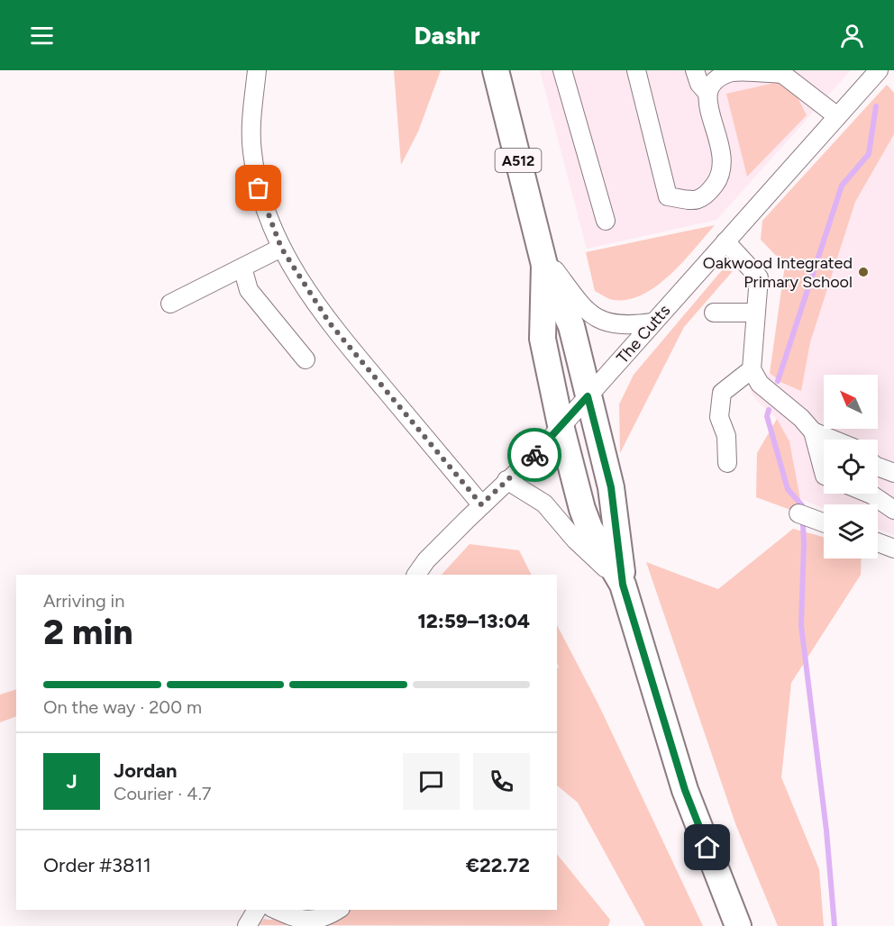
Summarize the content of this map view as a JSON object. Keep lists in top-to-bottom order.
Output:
{
  "streets": {
    "highway": ["A512"],
    "street": ["The Cutts"]
  },
  "crossings": [
    ["A512", "The Cutts"]
  ],
  "places": ["Oakwood Integrated Primary School"],
  "north": "top left",
  "page": {
    "header": "Dashr",
    "heading": ["2 min", "Arriving in", "12:59–13:04"],
    "panel": [
      "Jordan",
      "Courier · 4.7",
      "Order #3811",
      "€22.72"
    ],
    "bar": "On the way · 200 m",
    "round": "J"
  }
}
